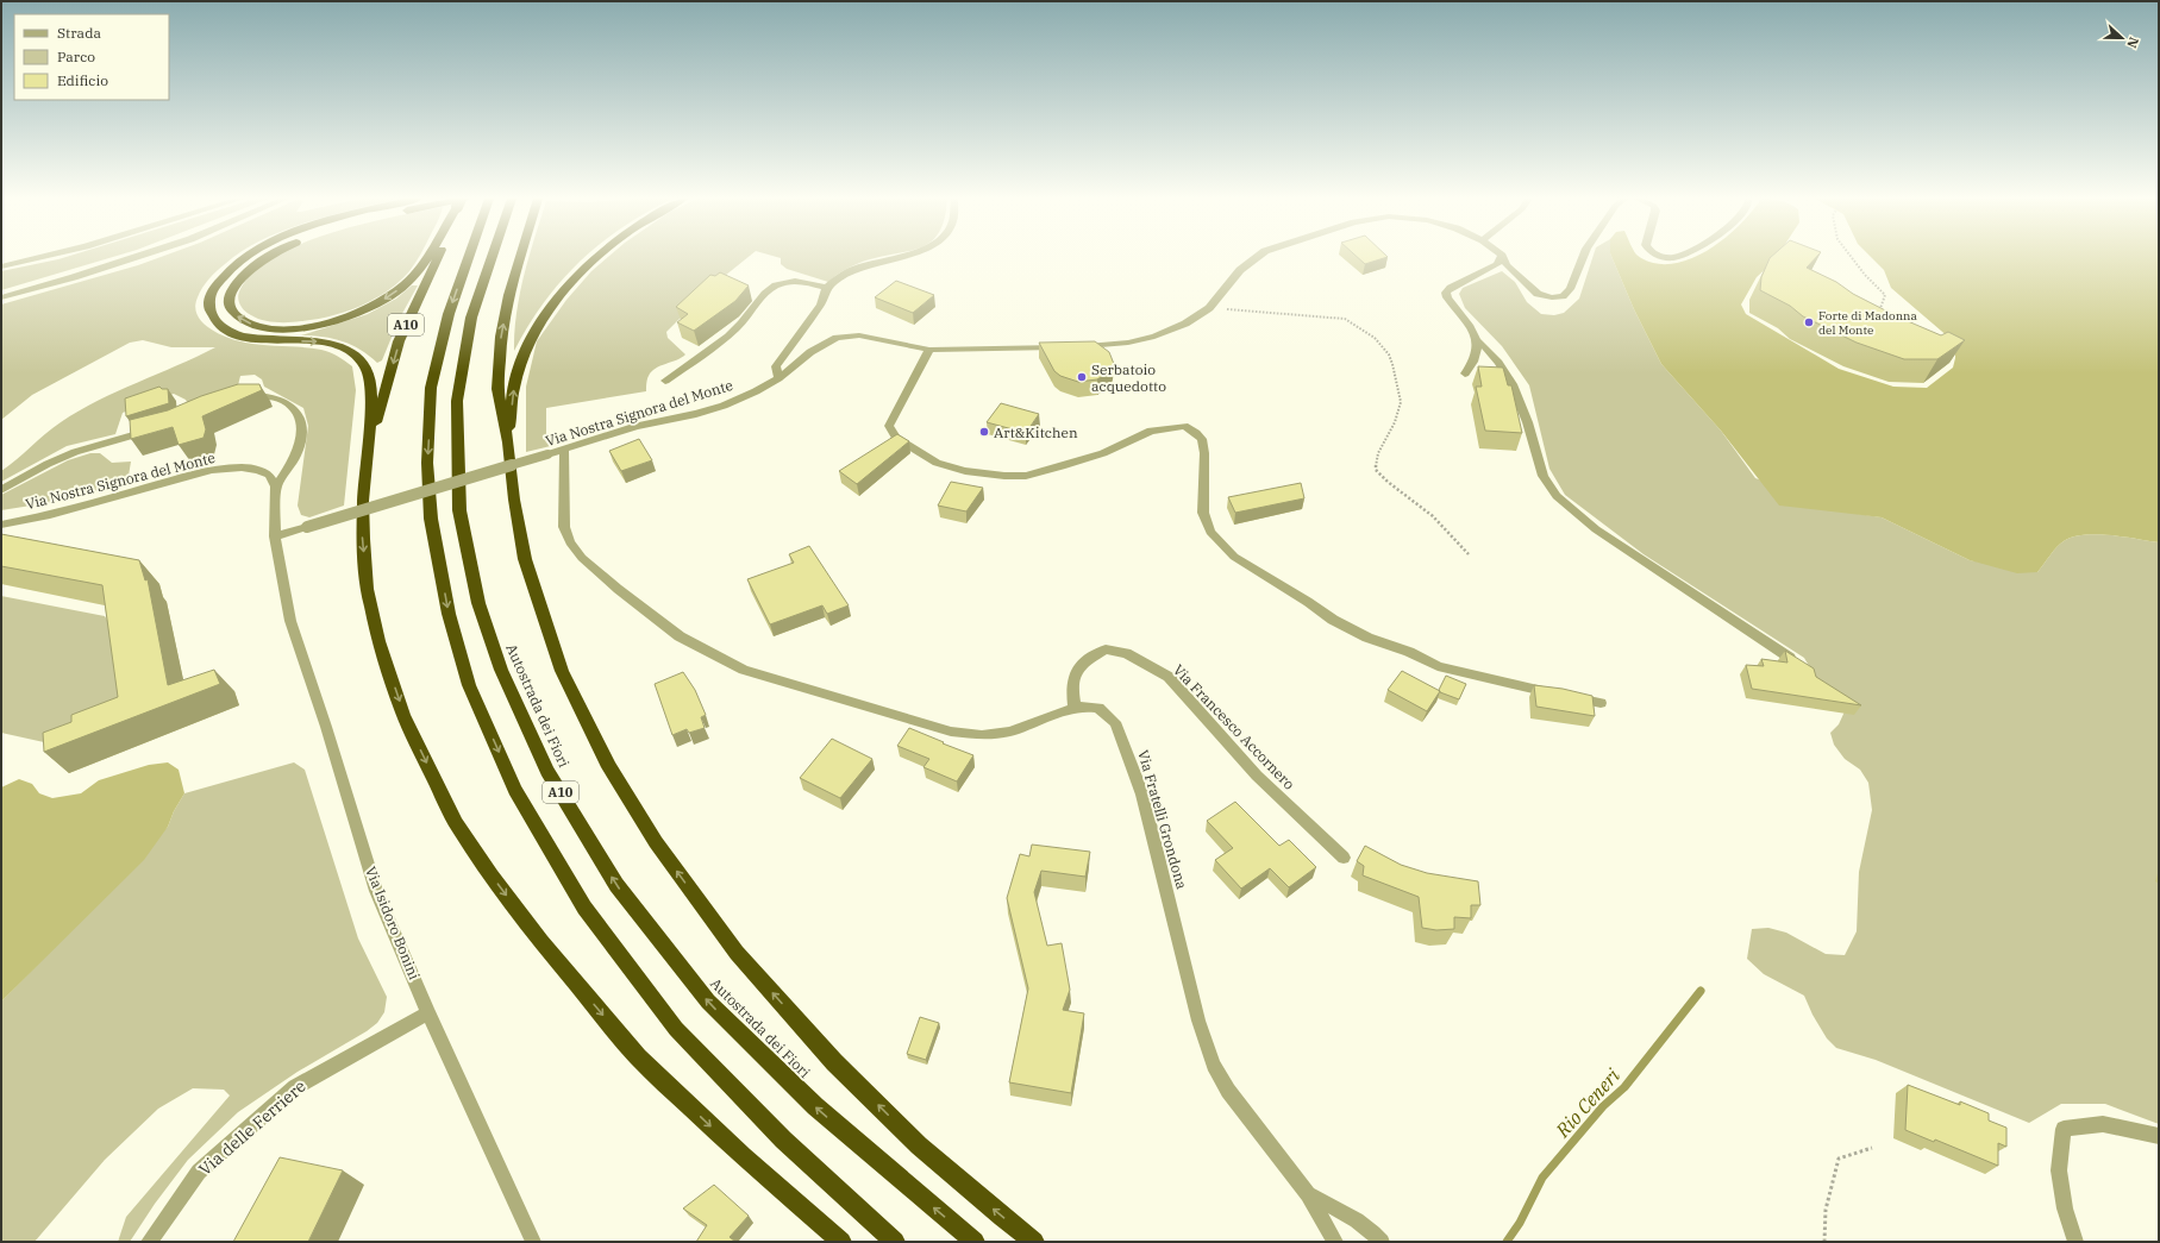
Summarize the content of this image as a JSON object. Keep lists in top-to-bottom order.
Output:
{
  "streets": {
    "highway": ["A10", "Autostrada dei Fiori"],
    "street": [
      "Via Nostra Signora del Monte",
      "Via Francesco Accornero",
      "Via Fratelli Grondona",
      "Via Isidoro Bonini",
      "Via delle Ferriere"
    ]
  },
  "crossings": [
    ["Via Nostra Signora del Monte", "Via Fratelli Grondona"],
    ["Via Nostra Signora del Monte", "Via Isidoro Bonini"],
    ["Via Francesco Accornero", "Via Fratelli Grondona"],
    ["Via Isidoro Bonini", "Via delle Ferriere"]
  ],
  "water": ["Rio Ceneri"],
  "places": ["Forte di Madonna del Monte", "Serbatoio acquedotto", "Art&Kitchen"],
  "legend": ["Strada", "Parco", "Edificio"],
  "north": "right"
}
